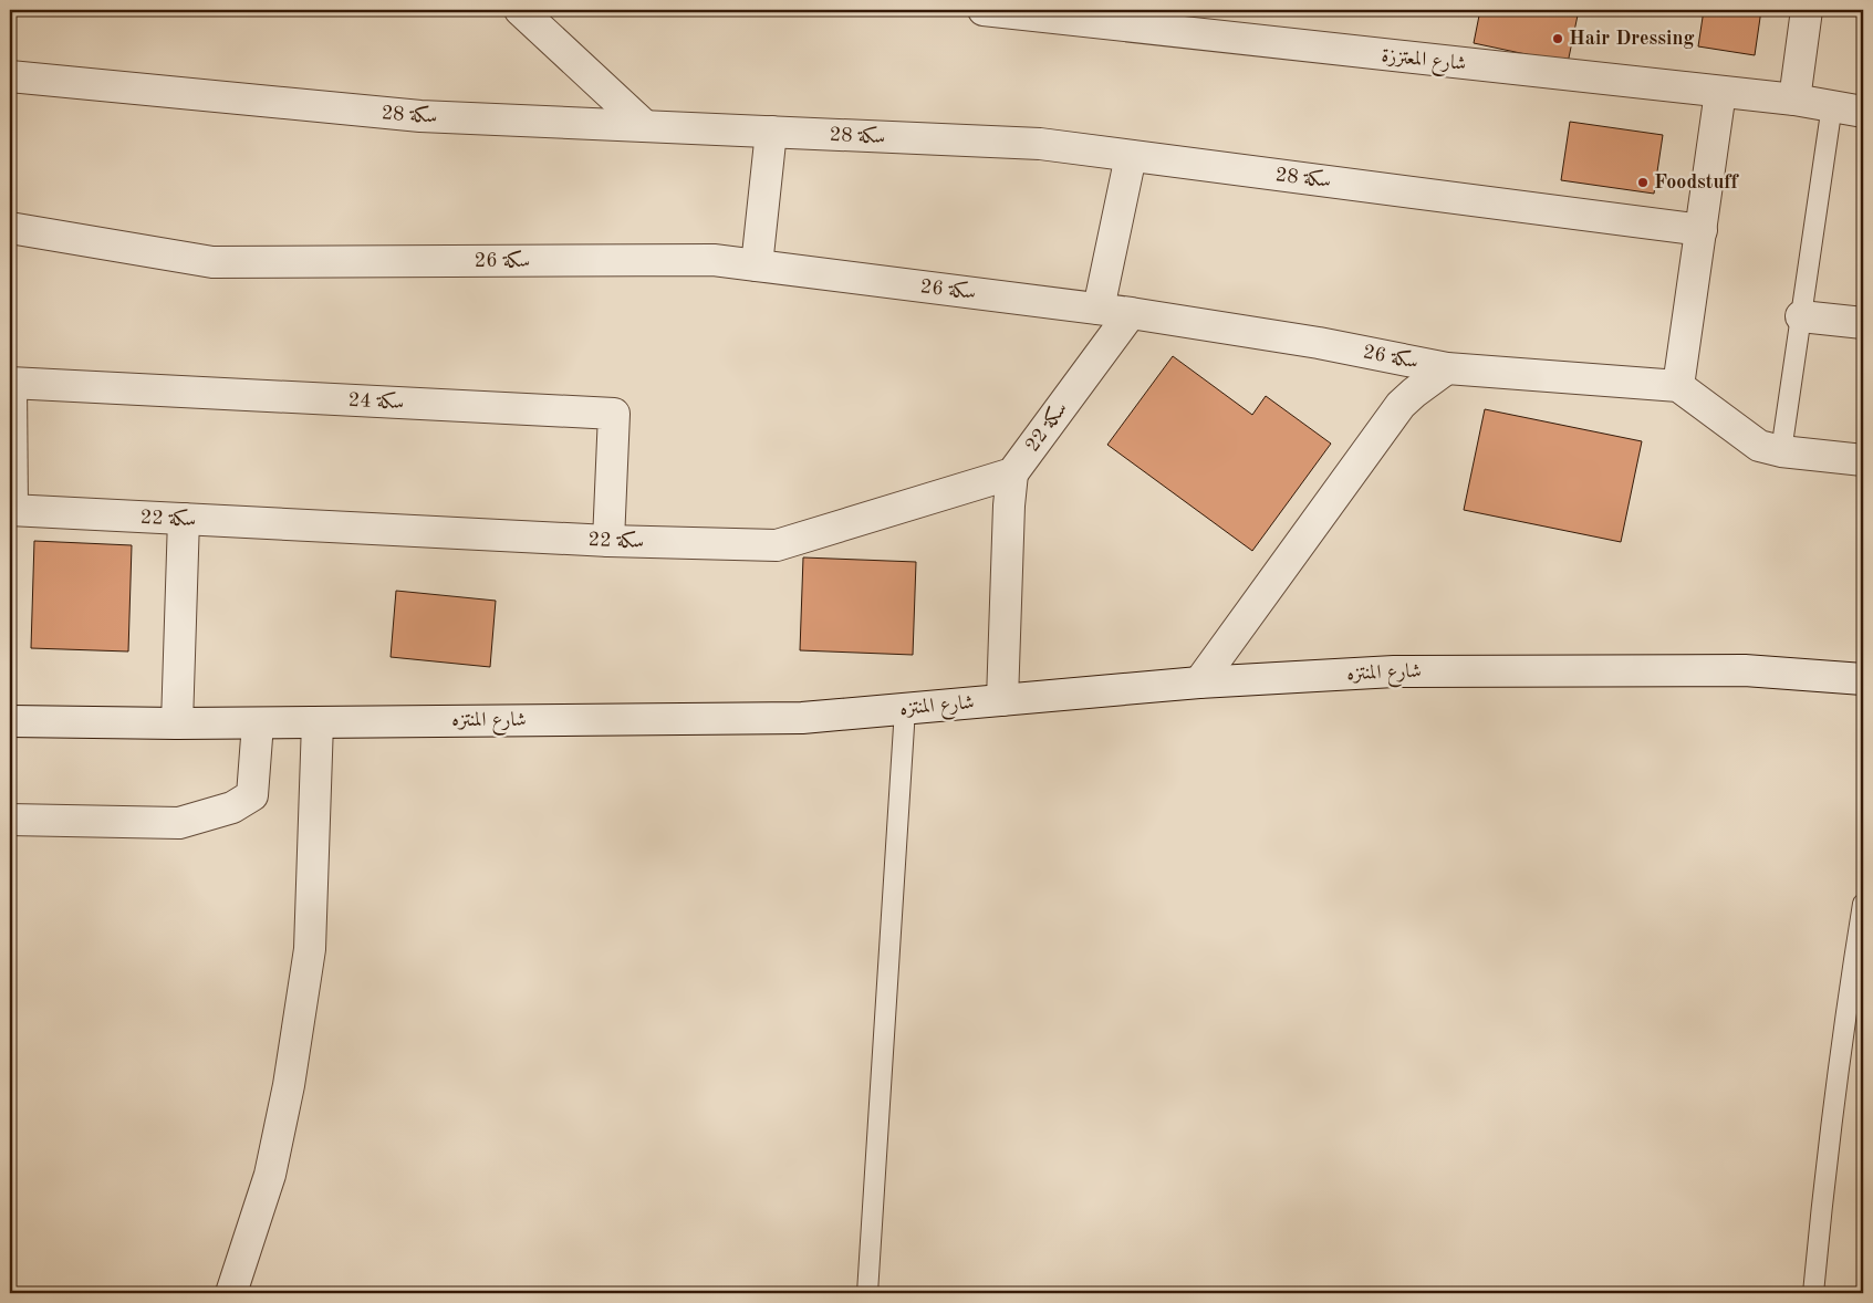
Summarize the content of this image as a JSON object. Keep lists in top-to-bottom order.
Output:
{
  "streets": {
    "street": [
      "شارع المعتززة",
      "سكة 28",
      "سكة 26",
      "سكة 24",
      "سكة 22",
      "شارع المنتزه"
    ]
  },
  "crossings": [
    ["سكة 26", "سكة 22"],
    ["سكة 24", "سكة 22"]
  ],
  "places": ["Hair Dressing", "Foodstuff"]
}
